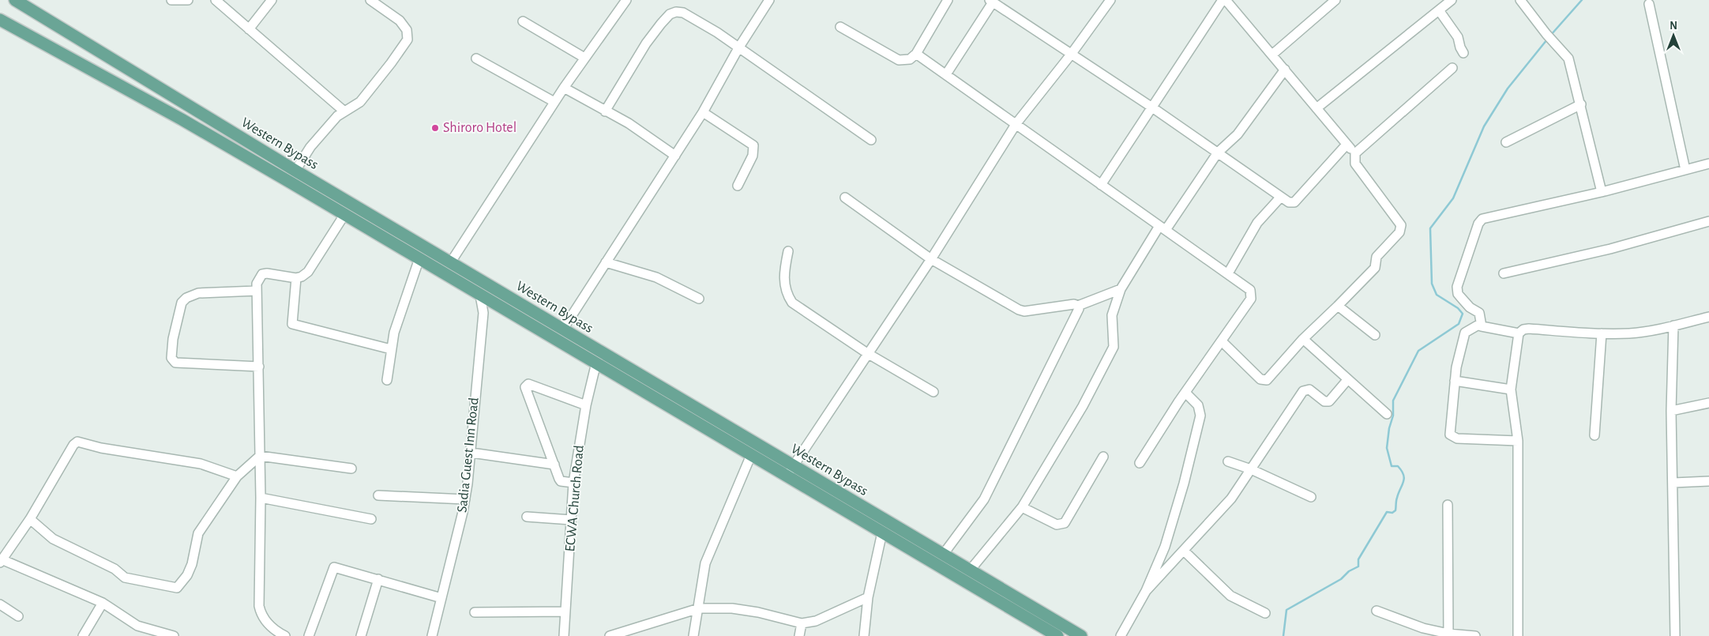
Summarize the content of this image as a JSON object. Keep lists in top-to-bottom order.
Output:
{
  "streets": {
    "main road": ["Western Bypass"],
    "street": ["Sadia Guest Inn Road", "ECWA Church Road"]
  },
  "crossings": [
    ["Western Bypass", "Sadia Guest Inn Road"],
    ["Western Bypass", "ECWA Church Road"]
  ],
  "places": ["Shiroro Hotel"],
  "north": "top"
}
